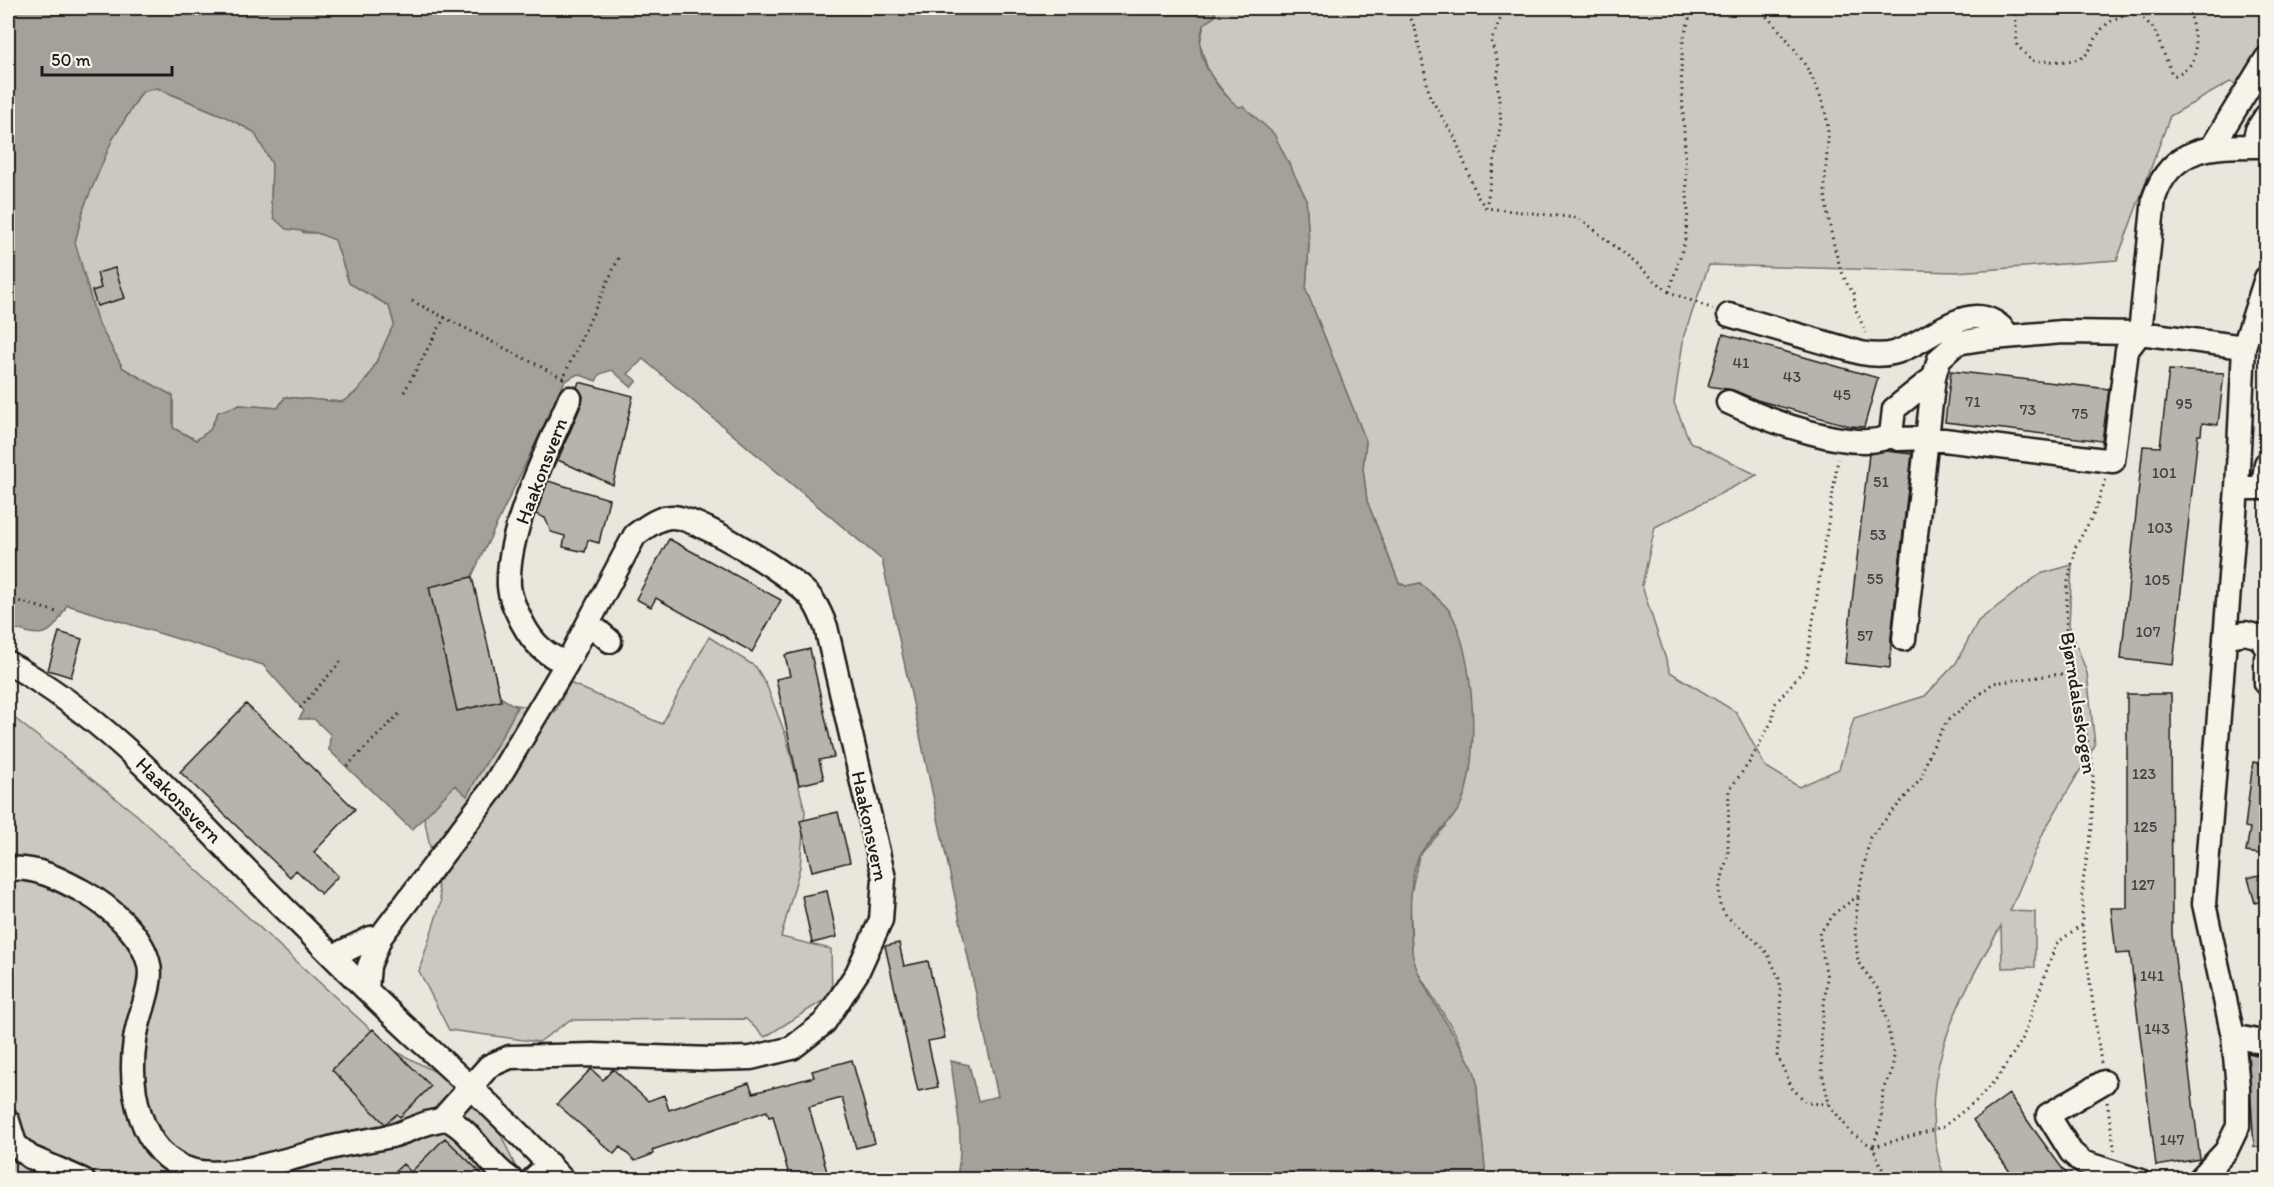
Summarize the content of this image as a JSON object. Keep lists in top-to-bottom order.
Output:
{
  "streets": {
    "street": ["Haakonsvern"],
    "path": ["Bjørndalsskogen"]
  },
  "house_numbers": [
    "41",
    "43",
    "45",
    "71",
    "95",
    "73",
    "75",
    "101",
    "51",
    "103",
    "53",
    "55",
    "105",
    "107",
    "57",
    "123",
    "125",
    "127",
    "141",
    "143",
    "147"
  ],
  "scale_bar": "50 m"
}
